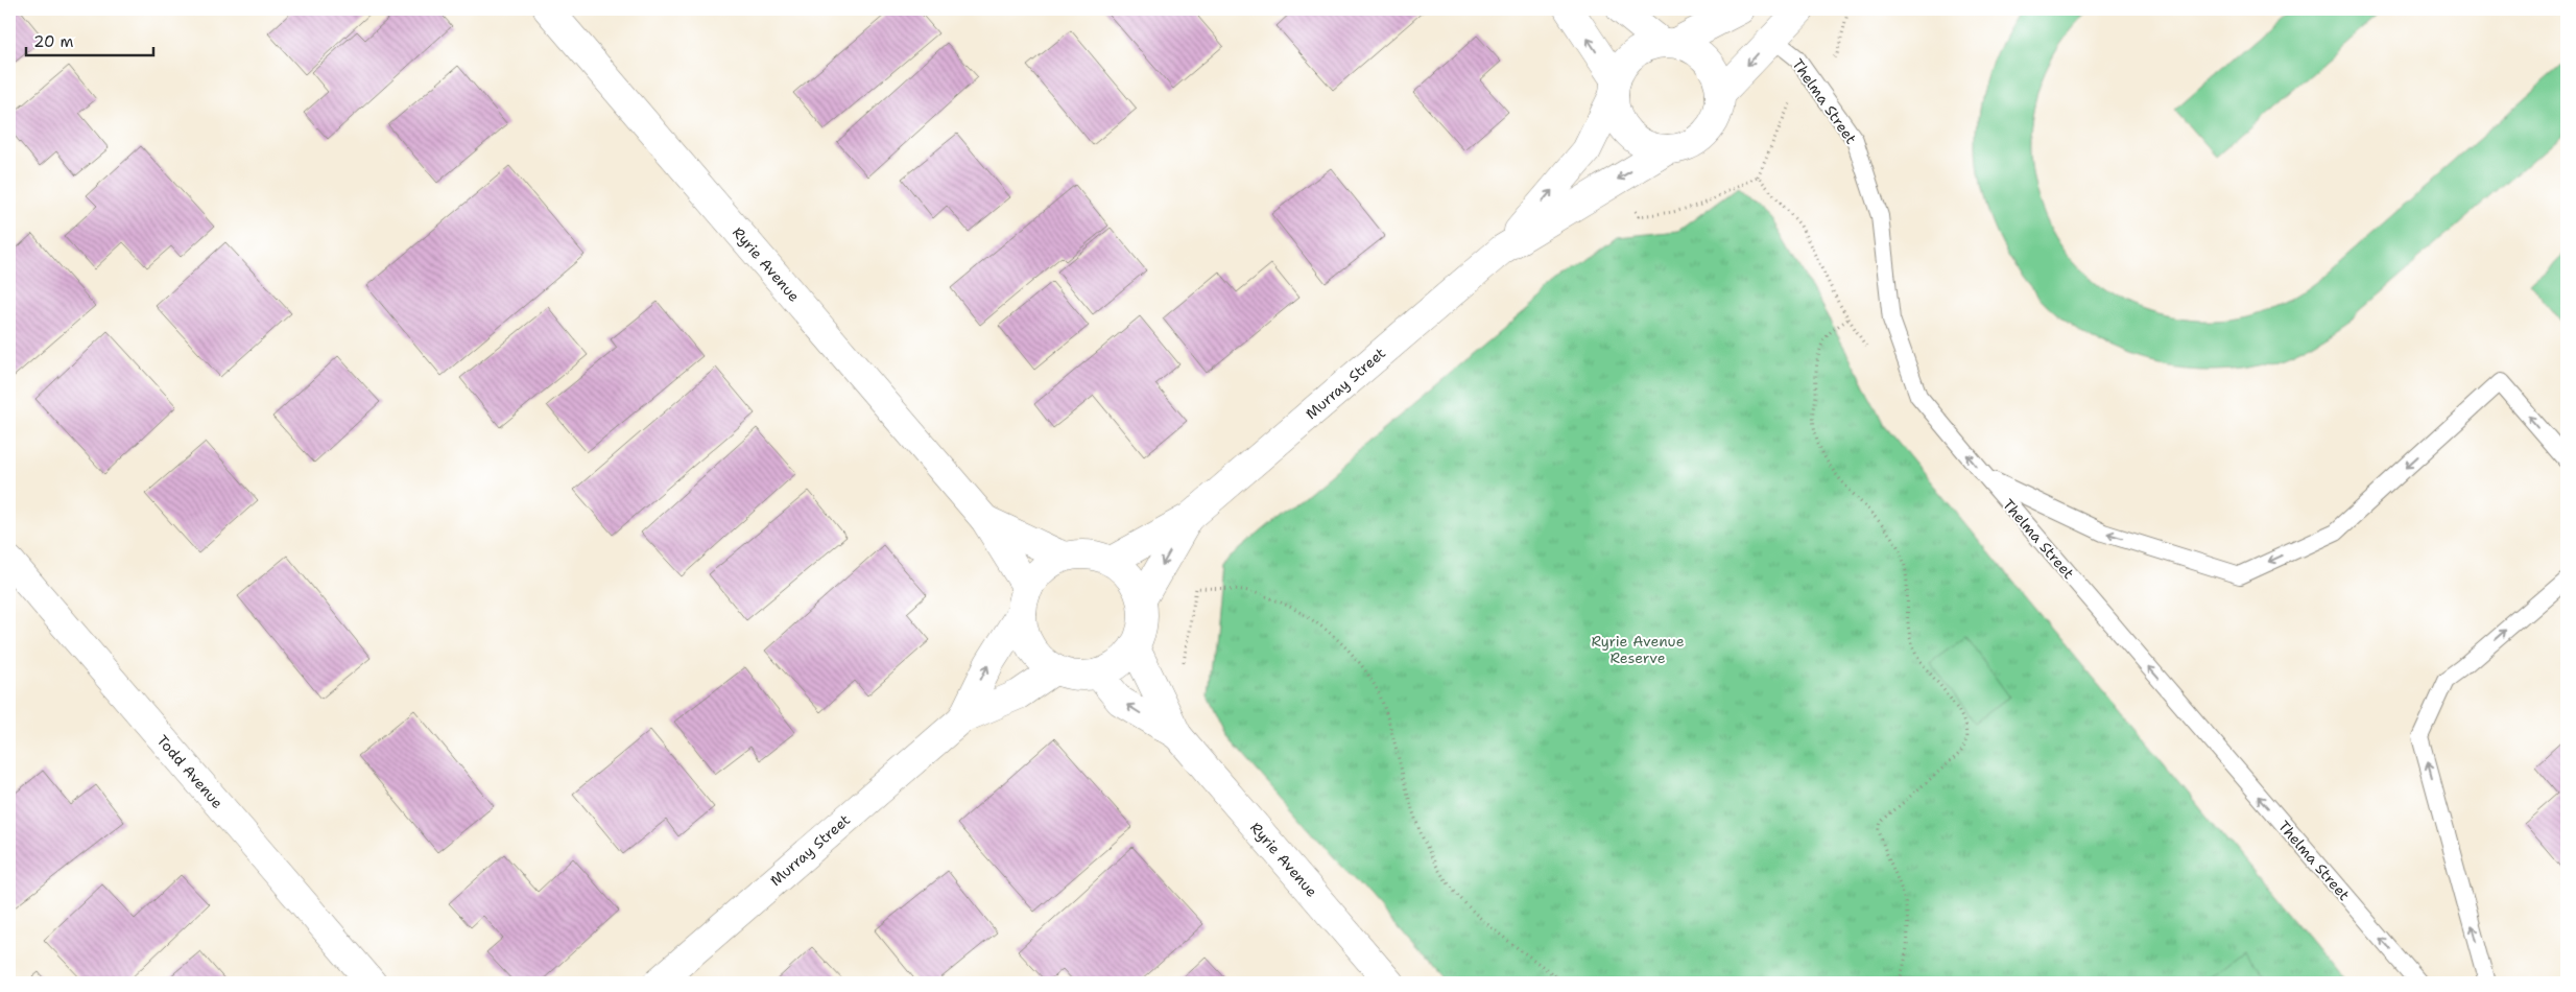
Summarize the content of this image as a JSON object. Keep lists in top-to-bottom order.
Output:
{
  "streets": {
    "main road": ["Ryrie Avenue", "Murray Street", "Todd Avenue"],
    "lane": ["Thelma Street"]
  },
  "crossings": [
    ["Ryrie Avenue", "Murray Street"]
  ],
  "one_way": ["Thelma Street"],
  "parks": ["Ryrie Avenue Reserve"],
  "scale_bar": "20 m"
}
